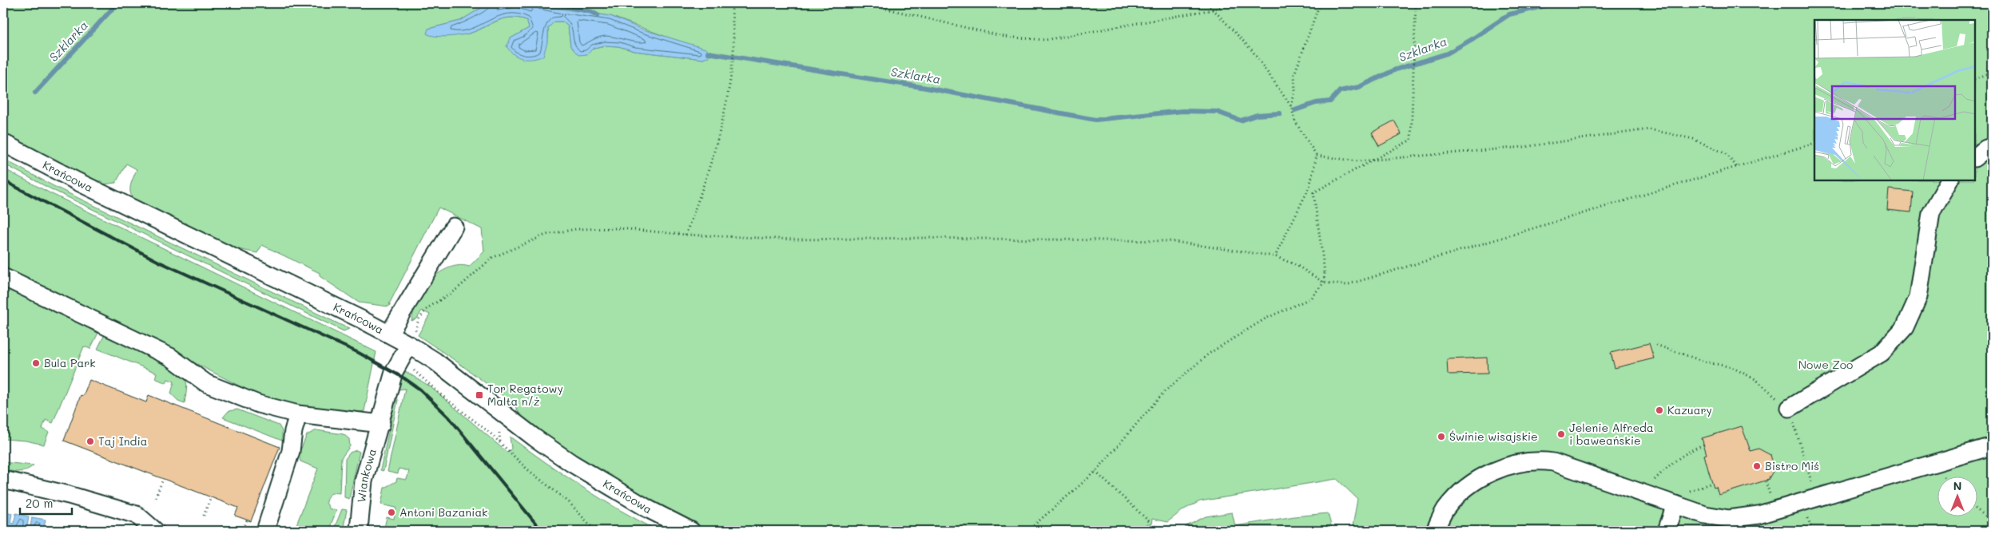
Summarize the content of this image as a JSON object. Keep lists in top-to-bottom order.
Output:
{
  "streets": {
    "street": ["Krańcowa", "Wiankowa"]
  },
  "crossings": [
    ["Krańcowa", "Wiankowa"]
  ],
  "water": ["Szklarka"],
  "parks": ["Nowe Zoo"],
  "places": {
    "other": [
      "Bula Park",
      "Kazuary",
      "Jelenie Alfreda i baweańskie",
      "Świnie wisajskie",
      "Taj India",
      "Bistro Miś",
      "Antoni Bazaniak"
    ],
    "transit": ["Tor Regatowy Malta n/ż"]
  },
  "scale_bar": "20 m",
  "north": "top"
}
